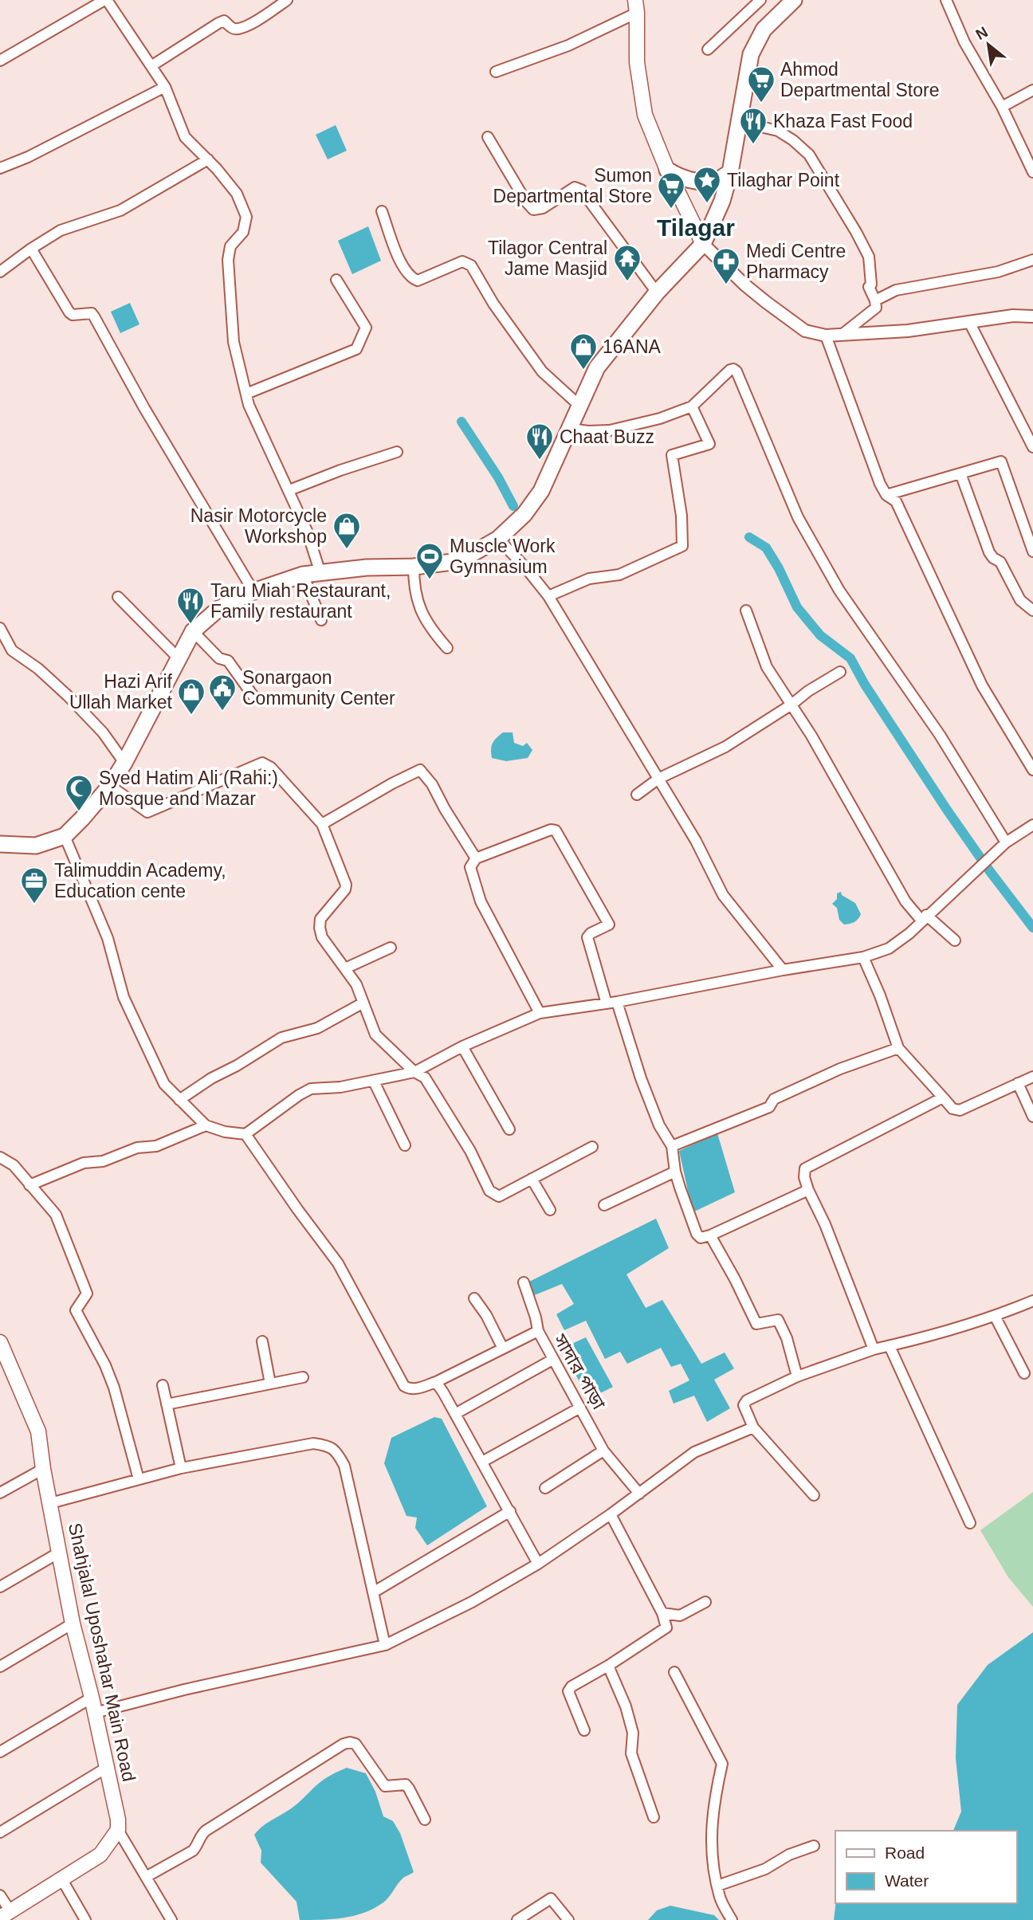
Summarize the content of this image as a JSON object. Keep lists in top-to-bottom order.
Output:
{
  "streets": {
    "main road": ["Shahjalal Uposhahar Main Road"],
    "street": ["সাদার পাড়া"]
  },
  "districts": ["Tilagar"],
  "places": {
    "supermarket": ["Ahmod Departmental Store", "Sumon Departmental Store"],
    "restaurant": ["Khaza Fast Food", "Chaat Buzz", "Taru Miah Restaurant, Family restaurant"],
    "place": ["Tilaghar Point"],
    "temple": ["Tilagor Central Jame Masjid"],
    "pharmacy": ["Medi Centre Pharmacy"],
    "shop": ["16ANA", "Nasir Motorcycle Workshop", "Hazi Arif Ullah Market"],
    "sports": ["Muscle Work Gymnasium"],
    "public building": ["Sonargaon Community Center"],
    "mosque": ["Syed Hatim Ali (Rahi:) Mosque and Mazar"],
    "office": ["Talimuddin Academy, Education cente"]
  },
  "legend": ["Road", "Water"],
  "north": "top left"
}
